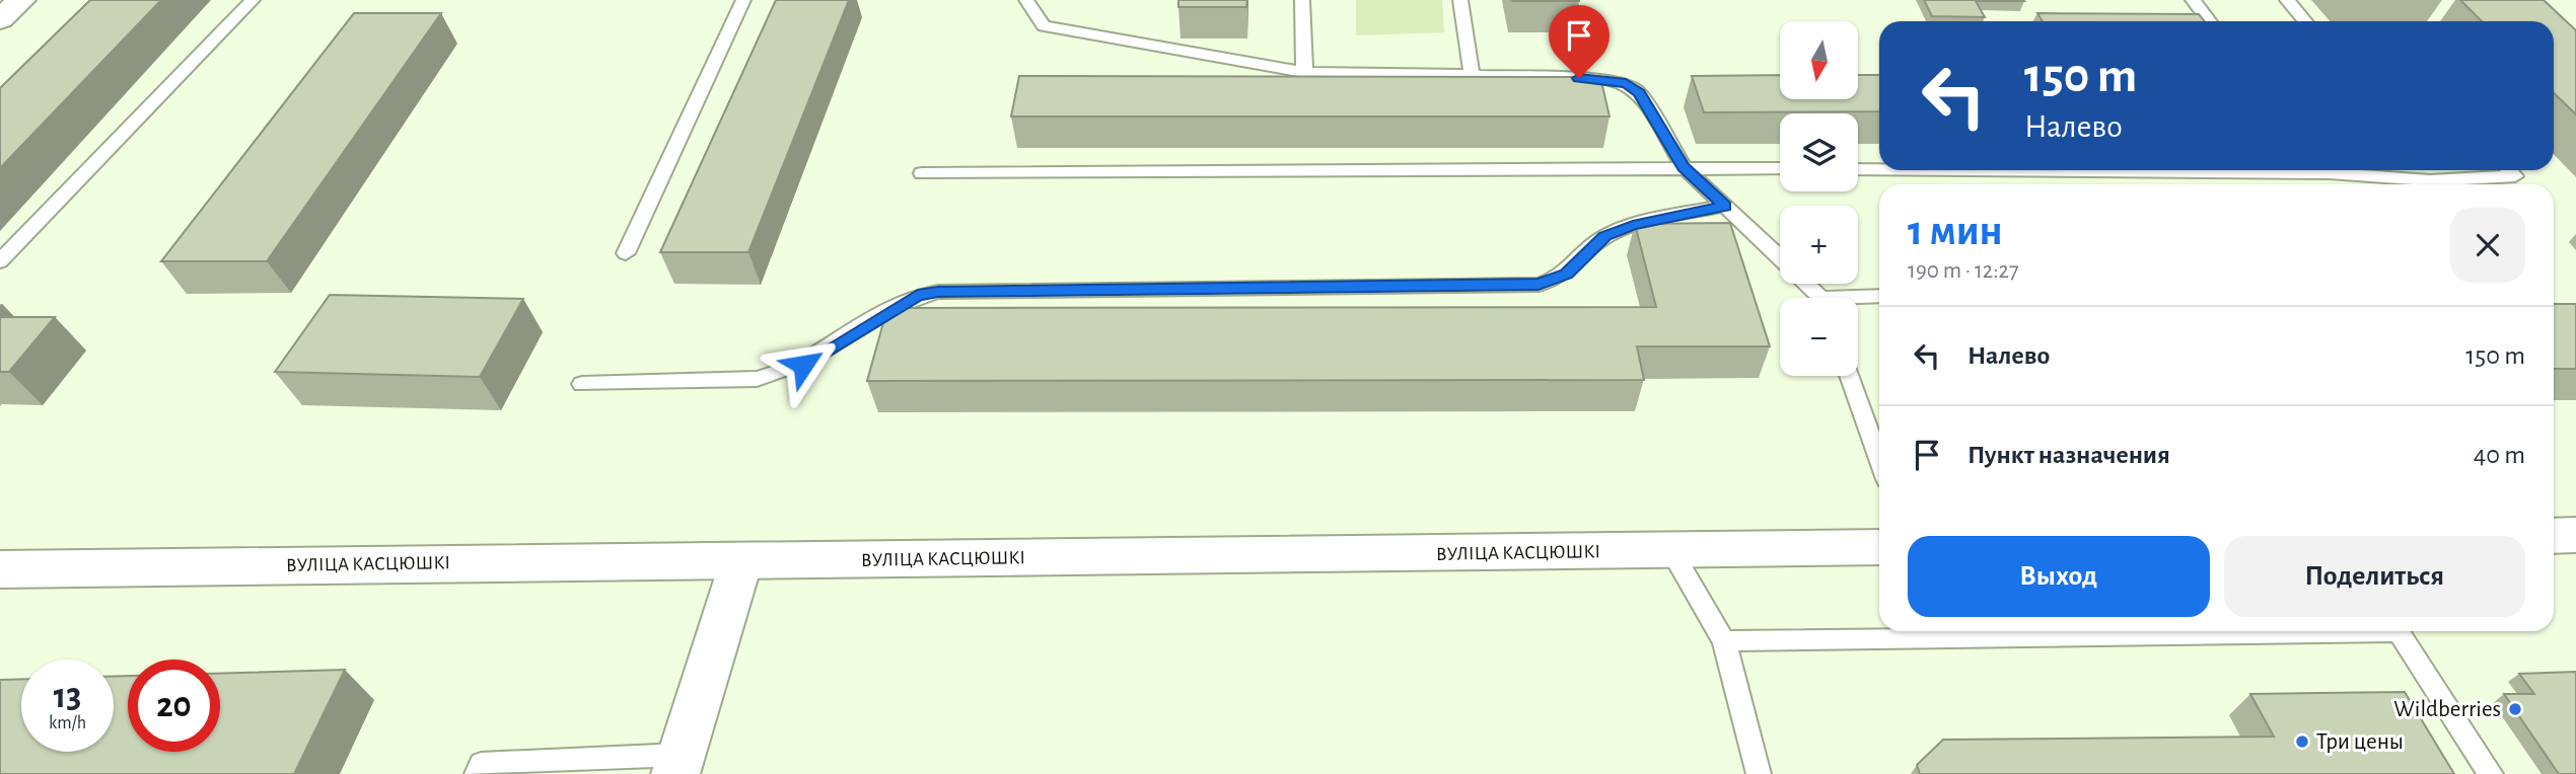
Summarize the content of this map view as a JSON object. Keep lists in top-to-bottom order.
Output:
{
  "streets": {
    "street": ["ВУЛІЦА КАСЦЮШКІ"]
  },
  "places": ["Wildberries", "Три цены"],
  "north": "bottom",
  "page": {
    "map_buttons": ["+", "−"],
    "turn": ["150 m", "Налево"],
    "heading": ["1 мин", "190 m · 12:27"],
    "list": [
      {
        "name": "Налево",
        "value": "150 m"
      },
      {
        "name": "Пункт назначения",
        "value": "40 m"
      }
    ],
    "buttons": ["Выход", "Поделиться"],
    "speed": "13 km/h",
    "limit": "20"
  }
}
